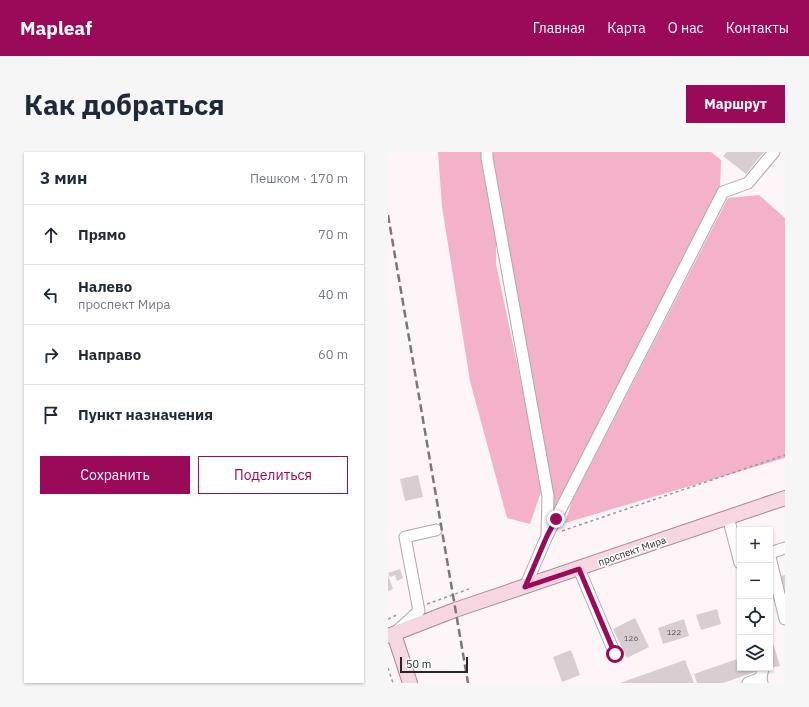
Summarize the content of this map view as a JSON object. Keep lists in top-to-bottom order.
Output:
{
  "streets": {
    "main road": ["проспект Мира"]
  },
  "house_numbers": ["122", "126"],
  "scale_bar": "50 m",
  "page": {
    "header": "Mapleaf",
    "nav": [
      "Главная",
      "Карта",
      "О нас",
      "Контакты"
    ],
    "buttons": [
      "Маршрут",
      ["Сохранить", "Поделиться"]
    ],
    "title": "Как добраться",
    "heading": ["3 мин", "Пешком · 170 m"],
    "list": [
      ["Прямо", "70 m"],
      ["Налево", "проспект Мира", "40 m"],
      ["Направо", "60 m"],
      "Пункт назначения"
    ],
    "map_buttons": ["+", "−"],
    "scale": "50 m"
  }
}
